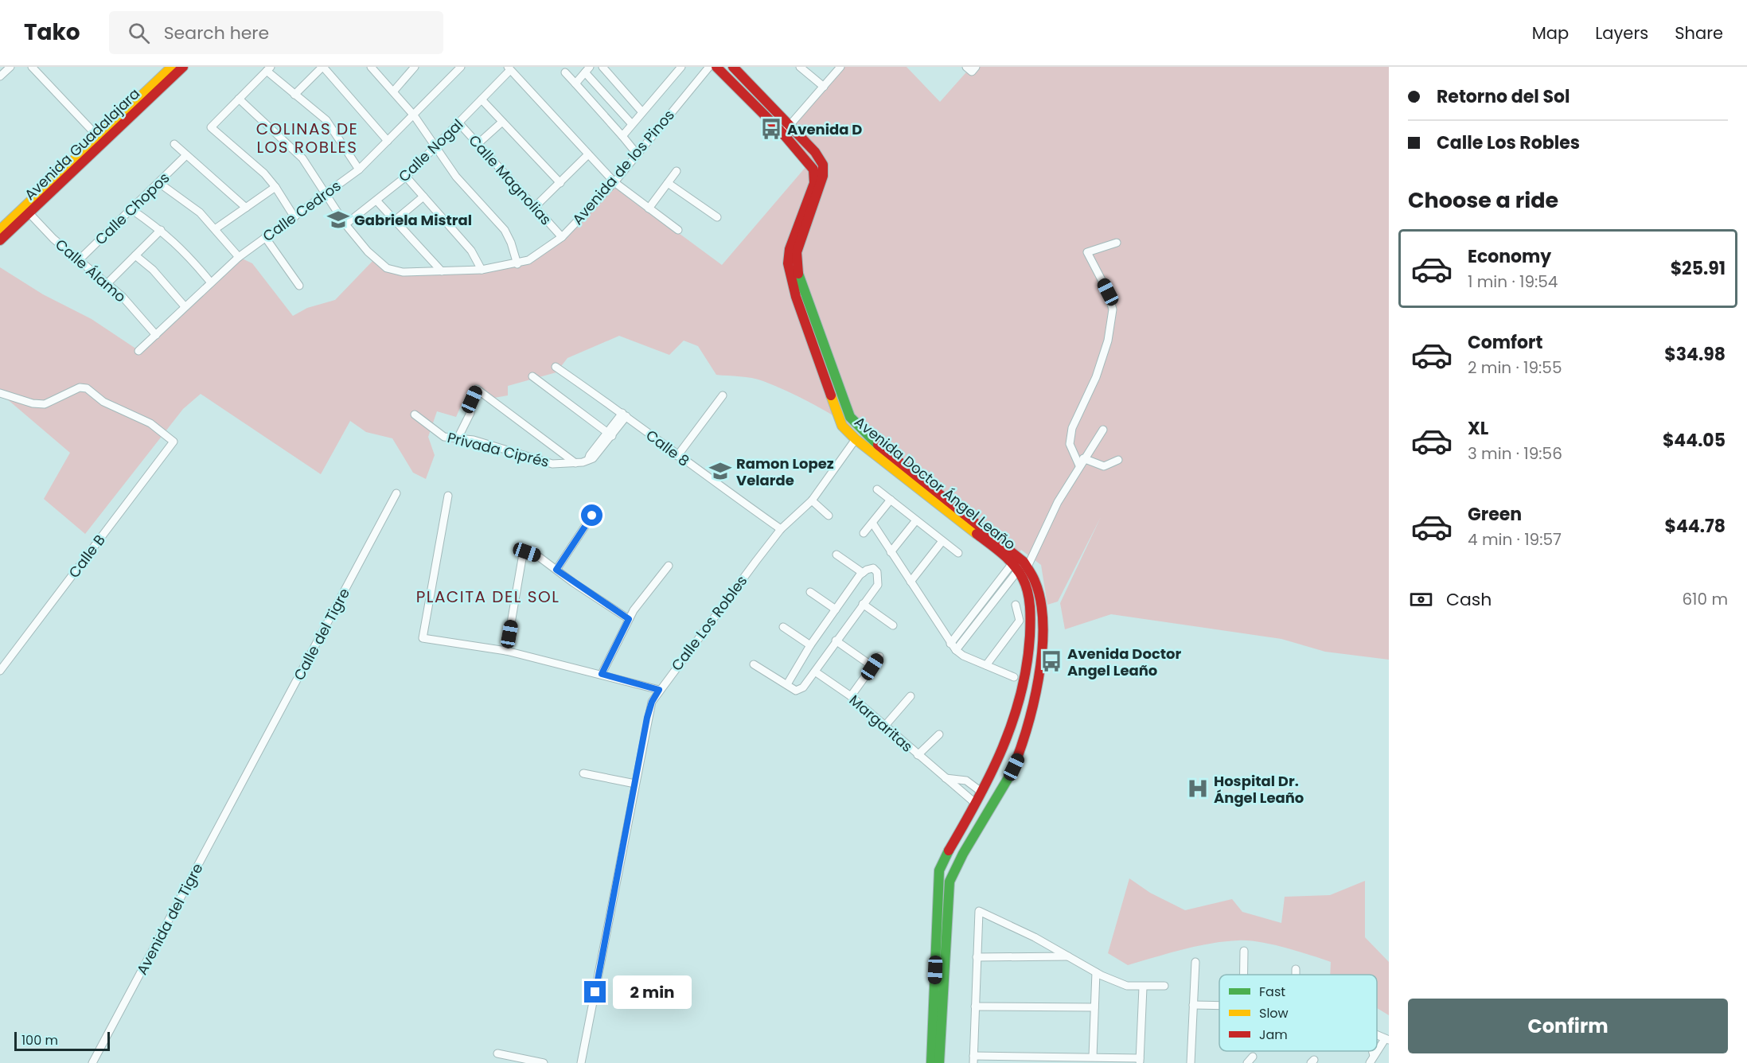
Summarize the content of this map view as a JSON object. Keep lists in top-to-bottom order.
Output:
{
  "streets": {
    "street": [
      "Avenida Guadalajara",
      "Calle Nogal",
      "Avenida de los Pinos",
      "Calle Magnolias",
      "Calle Chopos",
      "Calle Cedros",
      "Calle Álamo",
      "Calle 8",
      "Privada Ciprés",
      "Avenida Doctor Ángel Leaño",
      "Calle B",
      "Calle Los Robles",
      "Calle del Tigre",
      "Margaritas",
      "Avenida del Tigre"
    ]
  },
  "crossings": [
    ["Avenida Guadalajara", "Calle Álamo"],
    ["Calle Nogal", "Avenida de los Pinos"],
    ["Calle Nogal", "Calle Magnolias"],
    ["Avenida de los Pinos", "Calle Magnolias"],
    ["Avenida de los Pinos", "Calle Cedros"],
    ["Calle Chopos", "Calle Álamo"],
    ["Calle Cedros", "Calle Álamo"],
    ["Calle 8", "Privada Ciprés"],
    ["Calle 8", "Calle Los Robles"],
    ["Avenida Doctor Ángel Leaño", "Calle Los Robles"],
    ["Avenida Doctor Ángel Leaño", "Margaritas"],
    ["Calle del Tigre", "Avenida del Tigre"]
  ],
  "districts": ["COLINAS DE LOS ROBLES", "PLACITA DEL SOL"],
  "places": {
    "bus stop": ["Avenida D", "Avenida Doctor Angel Leaño"],
    "school or university": ["Gabriela Mistral", "Ramon Lopez Velarde"],
    "hospital": ["Hospital Dr. Ángel Leaño"]
  },
  "legend": ["Fast", "Slow", "Jam"],
  "scale_bar": "100 m",
  "page": {
    "header": "Tako",
    "search": "Search here",
    "nav": ["Map", "Layers", "Share"],
    "banner": ["Retorno del Sol", "Calle Los Robles"],
    "heading": "Choose a ride",
    "list": [
      {
        "name": "Economy",
        "note": "1 min · 19:54",
        "value": "$25.91"
      },
      {
        "name": "Comfort",
        "note": "2 min · 19:55",
        "value": "$34.98"
      },
      {
        "name": "XL",
        "note": "3 min · 19:56",
        "value": "$44.05"
      },
      {
        "name": "Green",
        "note": "4 min · 19:57",
        "value": "$44.78"
      }
    ],
    "pay": ["Cash", "610 m"],
    "bubble": "2 min",
    "buttons": "Confirm",
    "scale": "100 m"
  }
}
